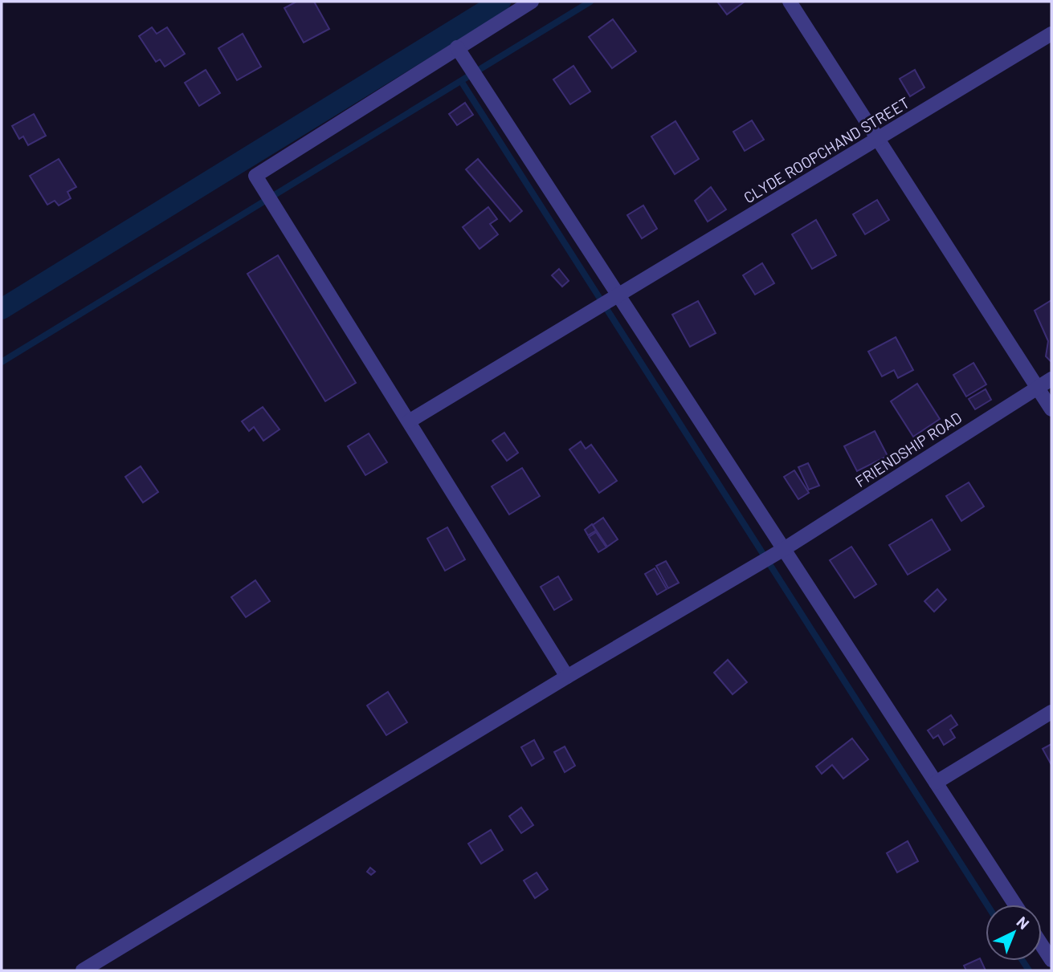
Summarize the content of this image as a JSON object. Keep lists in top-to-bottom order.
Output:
{
  "streets": {
    "street": ["CLYDE ROOPCHAND STREET", "FRIENDSHIP ROAD"]
  },
  "north": "top right"
}
